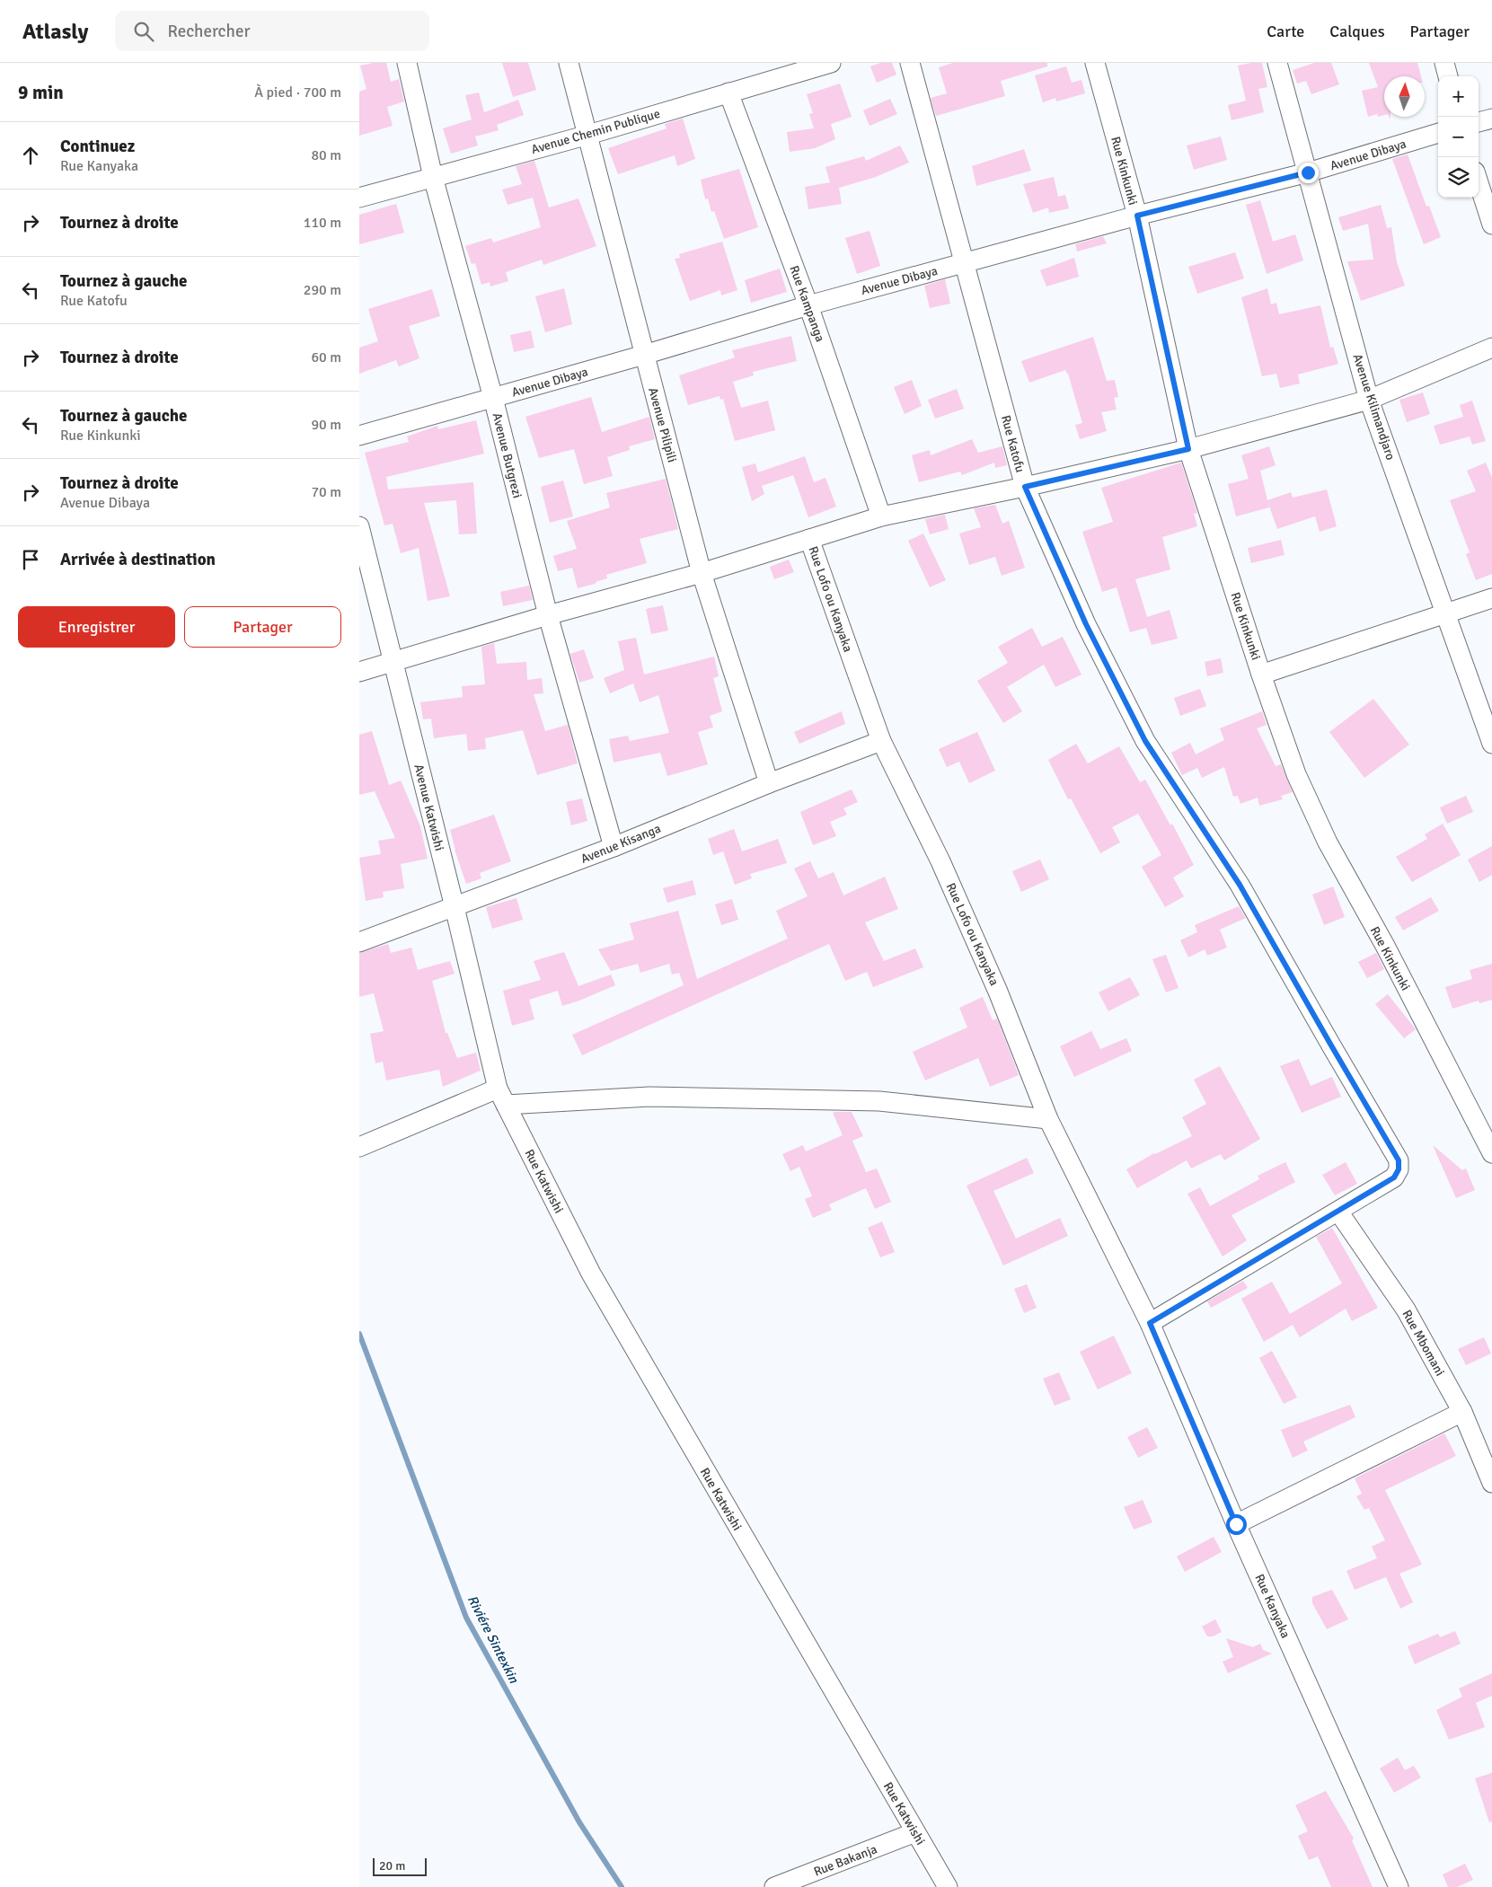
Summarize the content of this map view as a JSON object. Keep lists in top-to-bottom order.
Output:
{
  "streets": {
    "street": [
      "Avenue Chemin Publique",
      "Avenue Dibaya",
      "Rue Kinkunki",
      "Rue Kampanga",
      "Avenue Kilimandjaro",
      "Avenue Pilipili",
      "Rue Katofu",
      "Avenue Butgrezi",
      "Rue Lofo ou Kanyaka",
      "Avenue Katwishi",
      "Avenue Kisanga",
      "Rue Katwishi",
      "Rue Mbomani",
      "Rue Kanyaka",
      "Rue Bakanja"
    ]
  },
  "crossings": [
    ["Avenue Chemin Publique", "Rue Kampanga"],
    ["Avenue Chemin Publique", "Avenue Pilipili"],
    ["Avenue Chemin Publique", "Avenue Butgrezi"],
    ["Avenue Dibaya", "Rue Kinkunki"],
    ["Avenue Dibaya", "Rue Kampanga"],
    ["Avenue Dibaya", "Avenue Kilimandjaro"],
    ["Avenue Dibaya", "Avenue Pilipili"],
    ["Avenue Dibaya", "Rue Katofu"],
    ["Avenue Dibaya", "Avenue Butgrezi"],
    ["Avenue Pilipili", "Avenue Kisanga"],
    ["Rue Katofu", "Rue Mbomani"],
    ["Avenue Butgrezi", "Avenue Kisanga"],
    ["Rue Lofo ou Kanyaka", "Avenue Kisanga"],
    ["Rue Lofo ou Kanyaka", "Rue Kanyaka"],
    ["Avenue Katwishi", "Avenue Kisanga"],
    ["Avenue Katwishi", "Rue Katwishi"],
    ["Rue Katwishi", "Rue Bakanja"]
  ],
  "water": ["Riviére Sintexkin"],
  "scale_bar": "20 m",
  "north": "top",
  "page": {
    "header": "Atlasly",
    "search": "Rechercher",
    "nav": ["Carte", "Calques", "Partager"],
    "heading": ["9 min", "À pied · 700 m"],
    "map_buttons": ["+", "−"],
    "list": [
      ["Continuez", "Rue Kanyaka", "80 m"],
      ["Tournez à droite", "110 m"],
      ["Tournez à gauche", "Rue Katofu", "290 m"],
      ["Tournez à droite", "60 m"],
      ["Tournez à gauche", "Rue Kinkunki", "90 m"],
      ["Tournez à droite", "Avenue Dibaya", "70 m"],
      "Arrivée à destination"
    ],
    "buttons": ["Enregistrer", "Partager"],
    "scale": "20 m"
  }
}
